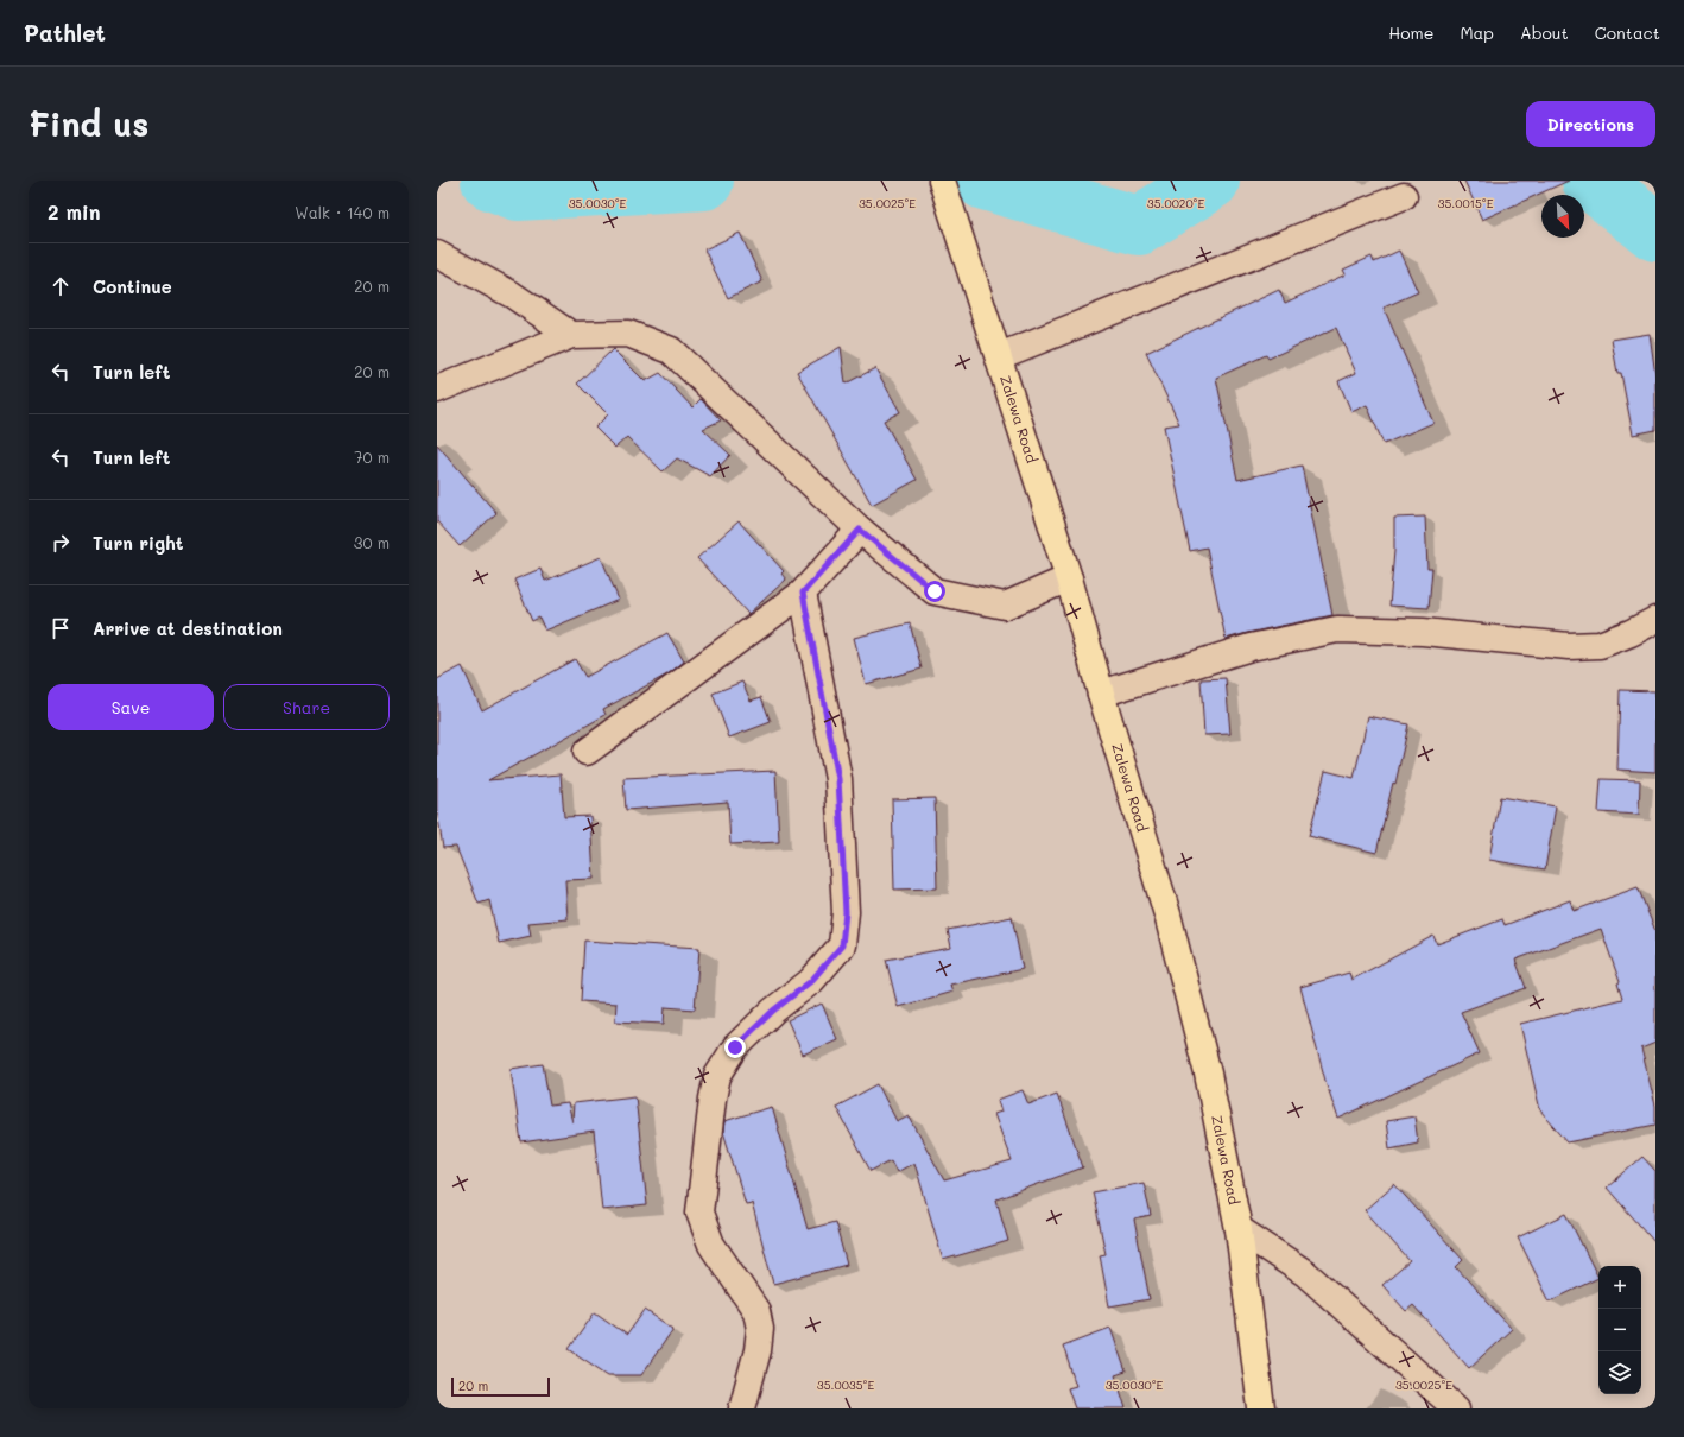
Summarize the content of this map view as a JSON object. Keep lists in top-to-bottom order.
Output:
{
  "streets": {
    "highway": ["Zalewa Road"]
  },
  "scale_bar": "20 m",
  "north": "bottom right",
  "page": {
    "header": "Pathlet",
    "nav": [
      "Home",
      "Map",
      "About",
      "Contact"
    ],
    "buttons": [
      "Directions",
      ["Save", "Share"]
    ],
    "title": "Find us",
    "heading": ["2 min", "Walk · 140 m"],
    "list": [
      ["Continue", "20 m"],
      ["Turn left", "20 m"],
      ["Turn left", "70 m"],
      ["Turn right", "30 m"],
      "Arrive at destination"
    ],
    "map_buttons": ["+", "−"],
    "scale": "20 m"
  },
  "coordinates": [
    "35.0030°E",
    "35.0025°E",
    "35.0020°E",
    "35.0015°E",
    "35.0035°E"
  ]
}
